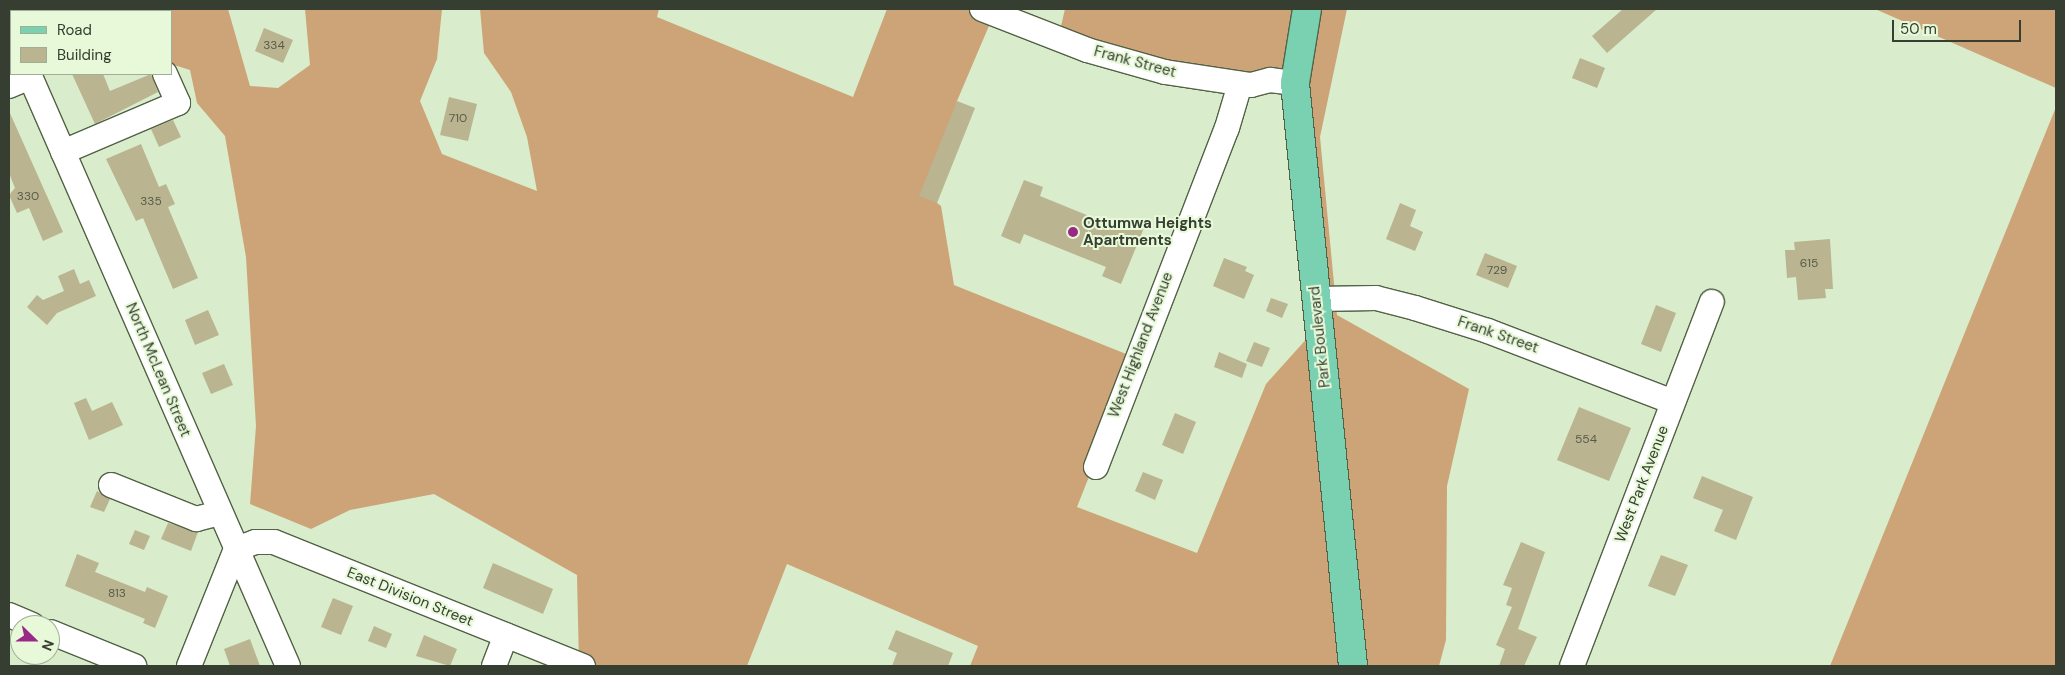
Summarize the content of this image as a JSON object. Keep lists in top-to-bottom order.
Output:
{
  "streets": {
    "main road": ["Park Boulevard"],
    "street": [
      "Frank Street",
      "West Highland Avenue",
      "North McLean Street",
      "West Park Avenue",
      "East Division Street"
    ]
  },
  "crossings": [
    ["Frank Street", "Park Boulevard"],
    ["Frank Street", "West Highland Avenue"],
    ["Frank Street", "West Park Avenue"],
    ["North McLean Street", "East Division Street"]
  ],
  "places": ["Ottumwa Heights Apartments"],
  "house_numbers": [
    "334",
    "710",
    "330",
    "335",
    "615",
    "729",
    "554",
    "813"
  ],
  "legend": ["Road", "Building"],
  "scale_bar": "50 m",
  "north": "right"
}
